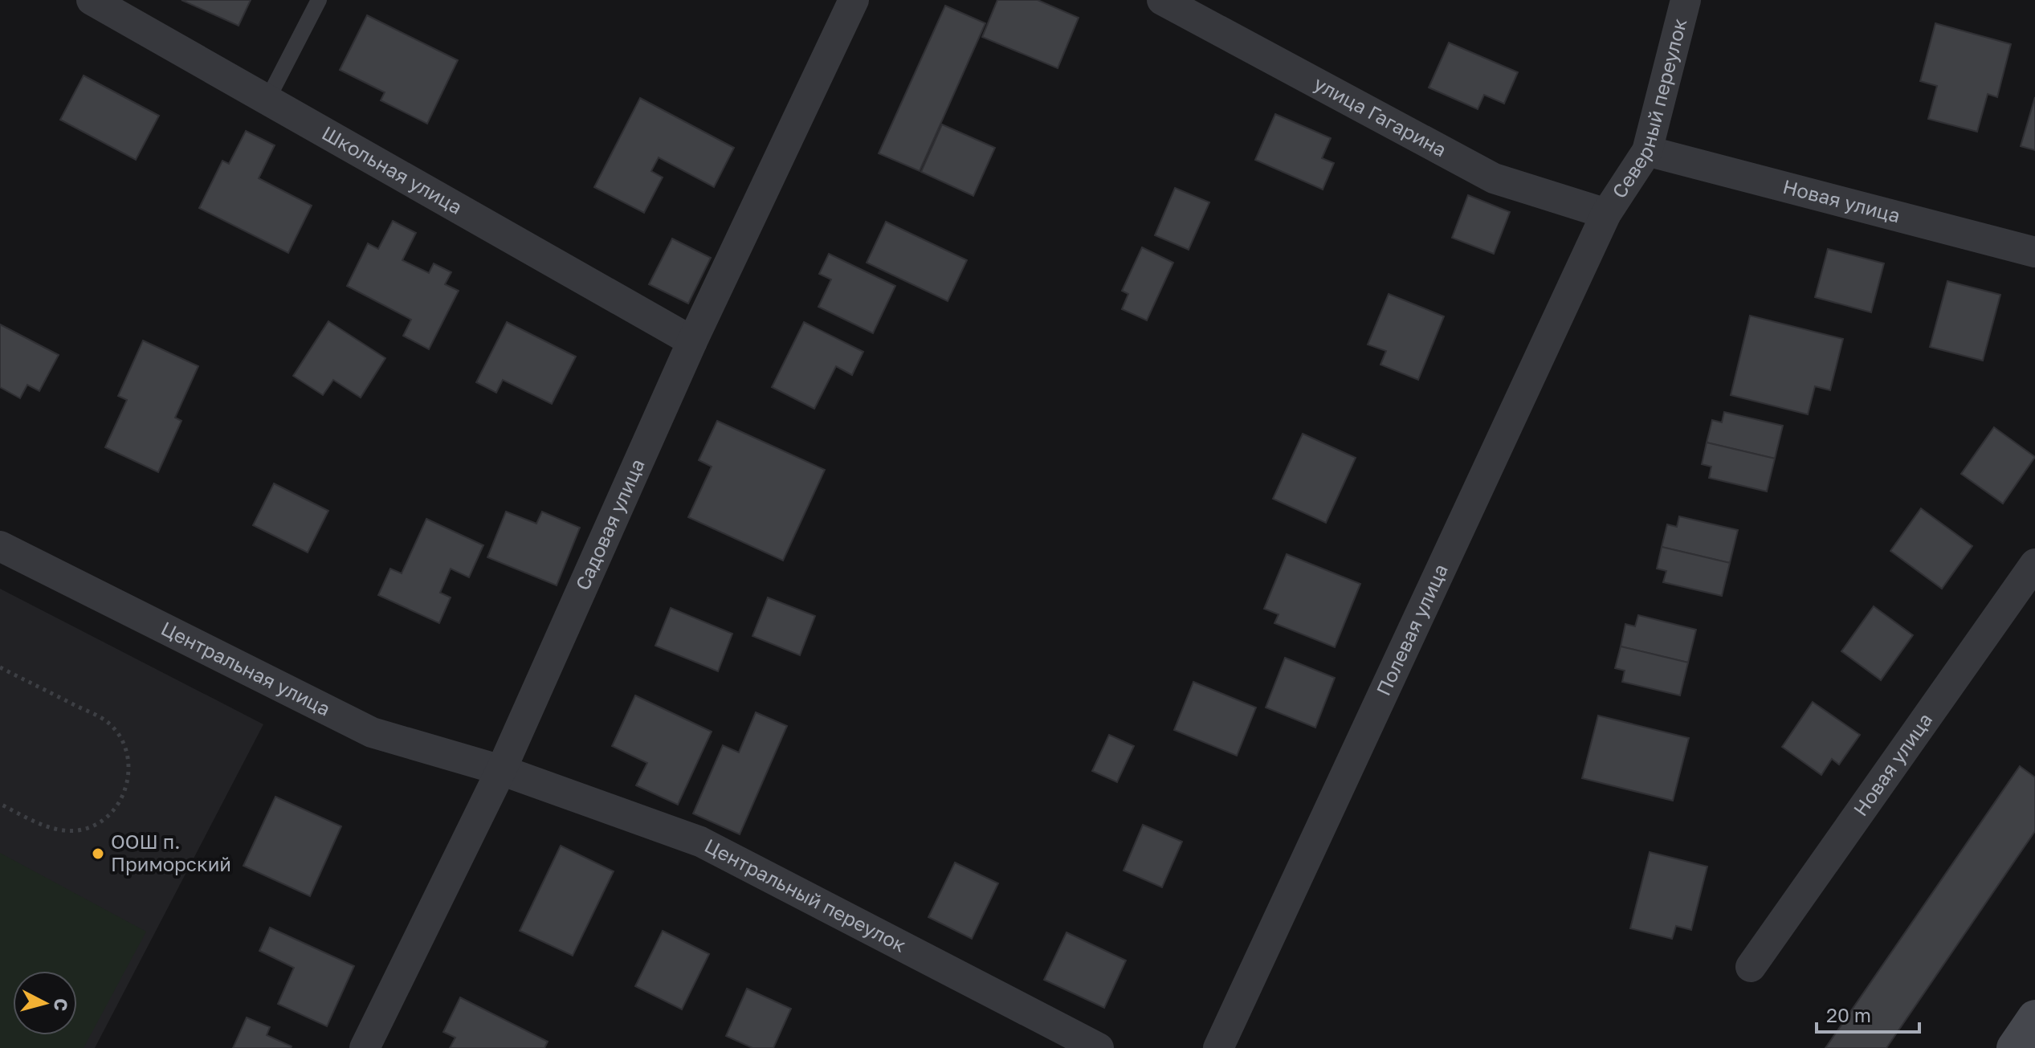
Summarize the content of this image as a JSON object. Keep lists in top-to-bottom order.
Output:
{
  "streets": {
    "street": [
      "Северный переулок",
      "улица Гагарина",
      "Школьная улица",
      "Новая улица",
      "Садовая улица",
      "Полевая улица",
      "Центральная улица",
      "Центральный переулок"
    ]
  },
  "crossings": [
    ["Северный переулок", "улица Гагарина"],
    ["Северный переулок", "Новая улица"],
    ["Северный переулок", "Полевая улица"],
    ["улица Гагарина", "Полевая улица"],
    ["Школьная улица", "Садовая улица"],
    ["Садовая улица", "Центральная улица"],
    ["Садовая улица", "Центральный переулок"],
    ["Центральная улица", "Центральный переулок"]
  ],
  "places": ["ООШ п. Приморский"],
  "scale_bar": "20 m",
  "north": "right"
}
